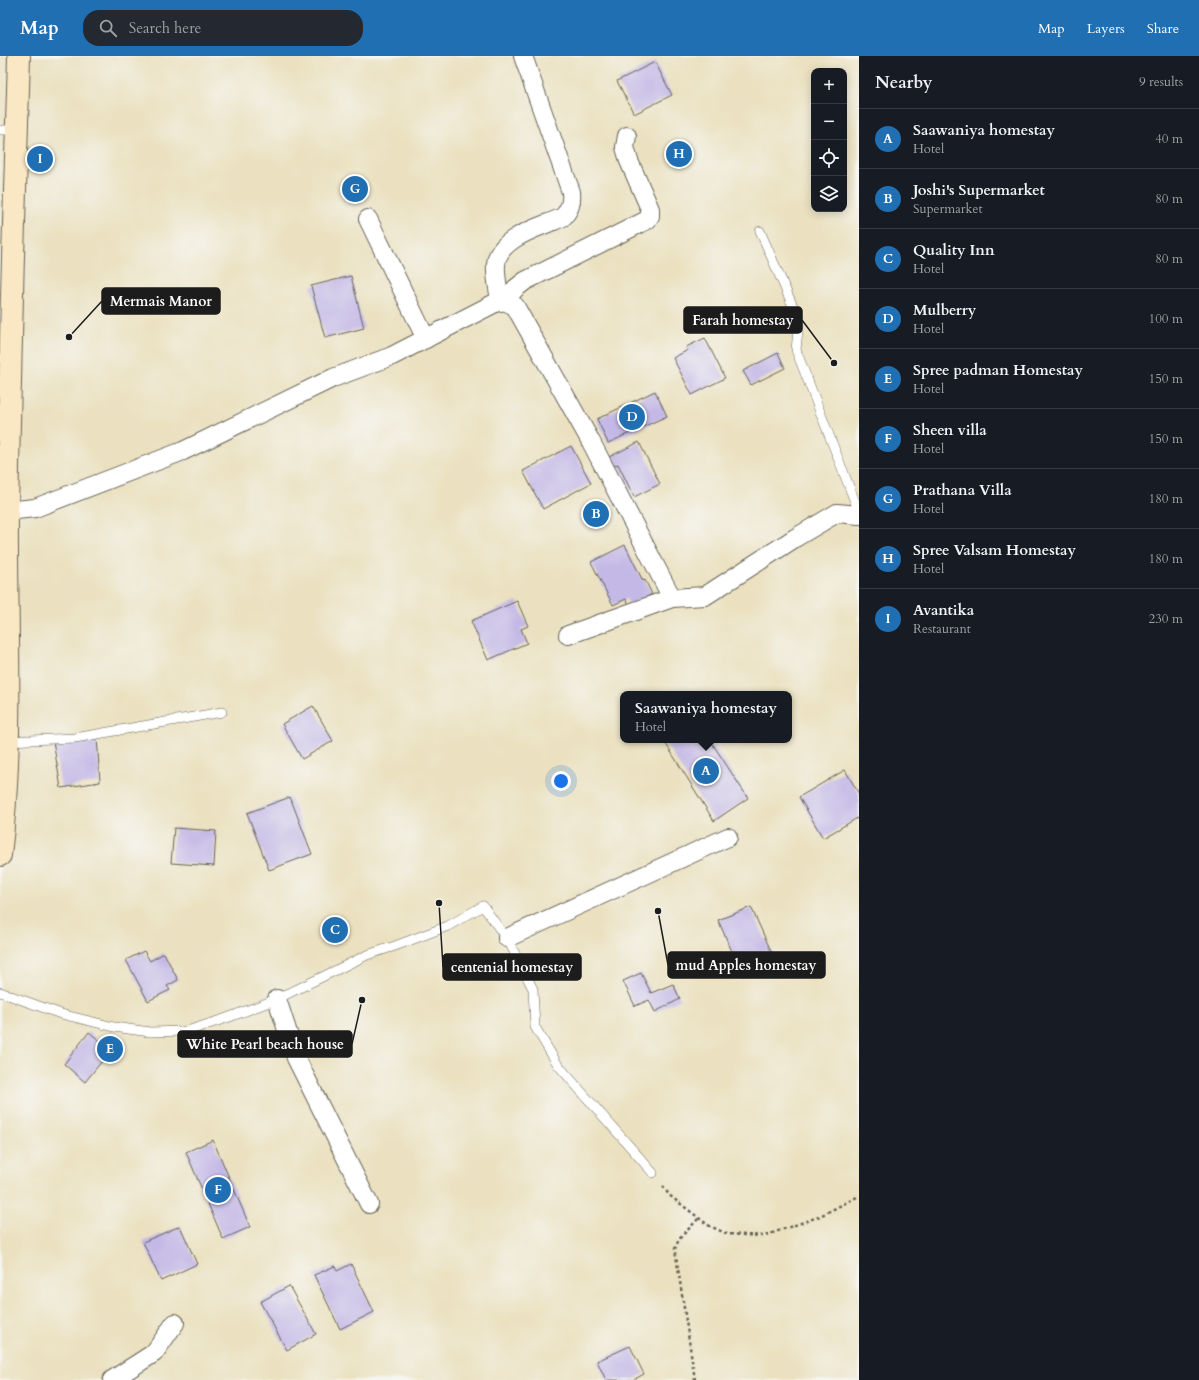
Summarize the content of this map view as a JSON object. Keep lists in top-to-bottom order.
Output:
{
  "places": [
    "Mermais Manor",
    "Farah homestay",
    "centenial homestay",
    "mud Apples homestay",
    "White Pearl beach house"
  ],
  "page": {
    "header": "Map",
    "search": "Search here",
    "nav": ["Map", "Layers", "Share"],
    "heading": ["Nearby", "9 results"],
    "map_buttons": ["+", "−"],
    "list": [
      {
        "mark": "A",
        "name": "Saawaniya homestay",
        "note": "Hotel",
        "value": "40 m"
      },
      {
        "mark": "B",
        "name": "Joshi's Supermarket",
        "note": "Supermarket",
        "value": "80 m"
      },
      {
        "mark": "C",
        "name": "Quality Inn",
        "note": "Hotel",
        "value": "80 m"
      },
      {
        "mark": "D",
        "name": "Mulberry",
        "note": "Hotel",
        "value": "100 m"
      },
      {
        "mark": "E",
        "name": "Spree padman Homestay",
        "note": "Hotel",
        "value": "150 m"
      },
      {
        "mark": "F",
        "name": "Sheen villa",
        "note": "Hotel",
        "value": "150 m"
      },
      {
        "mark": "G",
        "name": "Prathana Villa",
        "note": "Hotel",
        "value": "180 m"
      },
      {
        "mark": "H",
        "name": "Spree Valsam Homestay",
        "note": "Hotel",
        "value": "180 m"
      },
      {
        "mark": "I",
        "name": "Avantika",
        "note": "Restaurant",
        "value": "230 m"
      }
    ],
    "pins": [
      "H",
      "I",
      "G",
      "D",
      "B",
      "A",
      "C",
      "E",
      "F"
    ],
    "popup": ["Saawaniya homestay", "Hotel"]
  }
}
